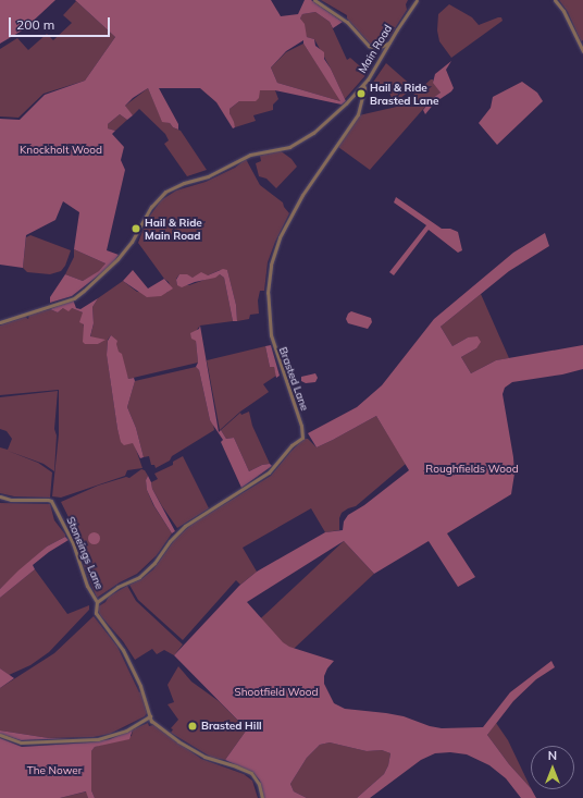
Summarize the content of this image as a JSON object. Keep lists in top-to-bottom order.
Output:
{
  "streets": {
    "street": ["Main Road", "Brasted Lane", "Stoneings Lane"]
  },
  "crossings": [
    ["Main Road", "Brasted Lane"],
    ["Brasted Lane", "Stoneings Lane"]
  ],
  "parks": [
    "Knockholt Wood",
    "Roughfields Wood",
    "Shootfield Wood",
    "The Nower"
  ],
  "places": ["Hail & Ride Brasted Lane", "Hail & Ride Main Road", "Brasted Hill"],
  "scale_bar": "200 m",
  "north": "top"
}
